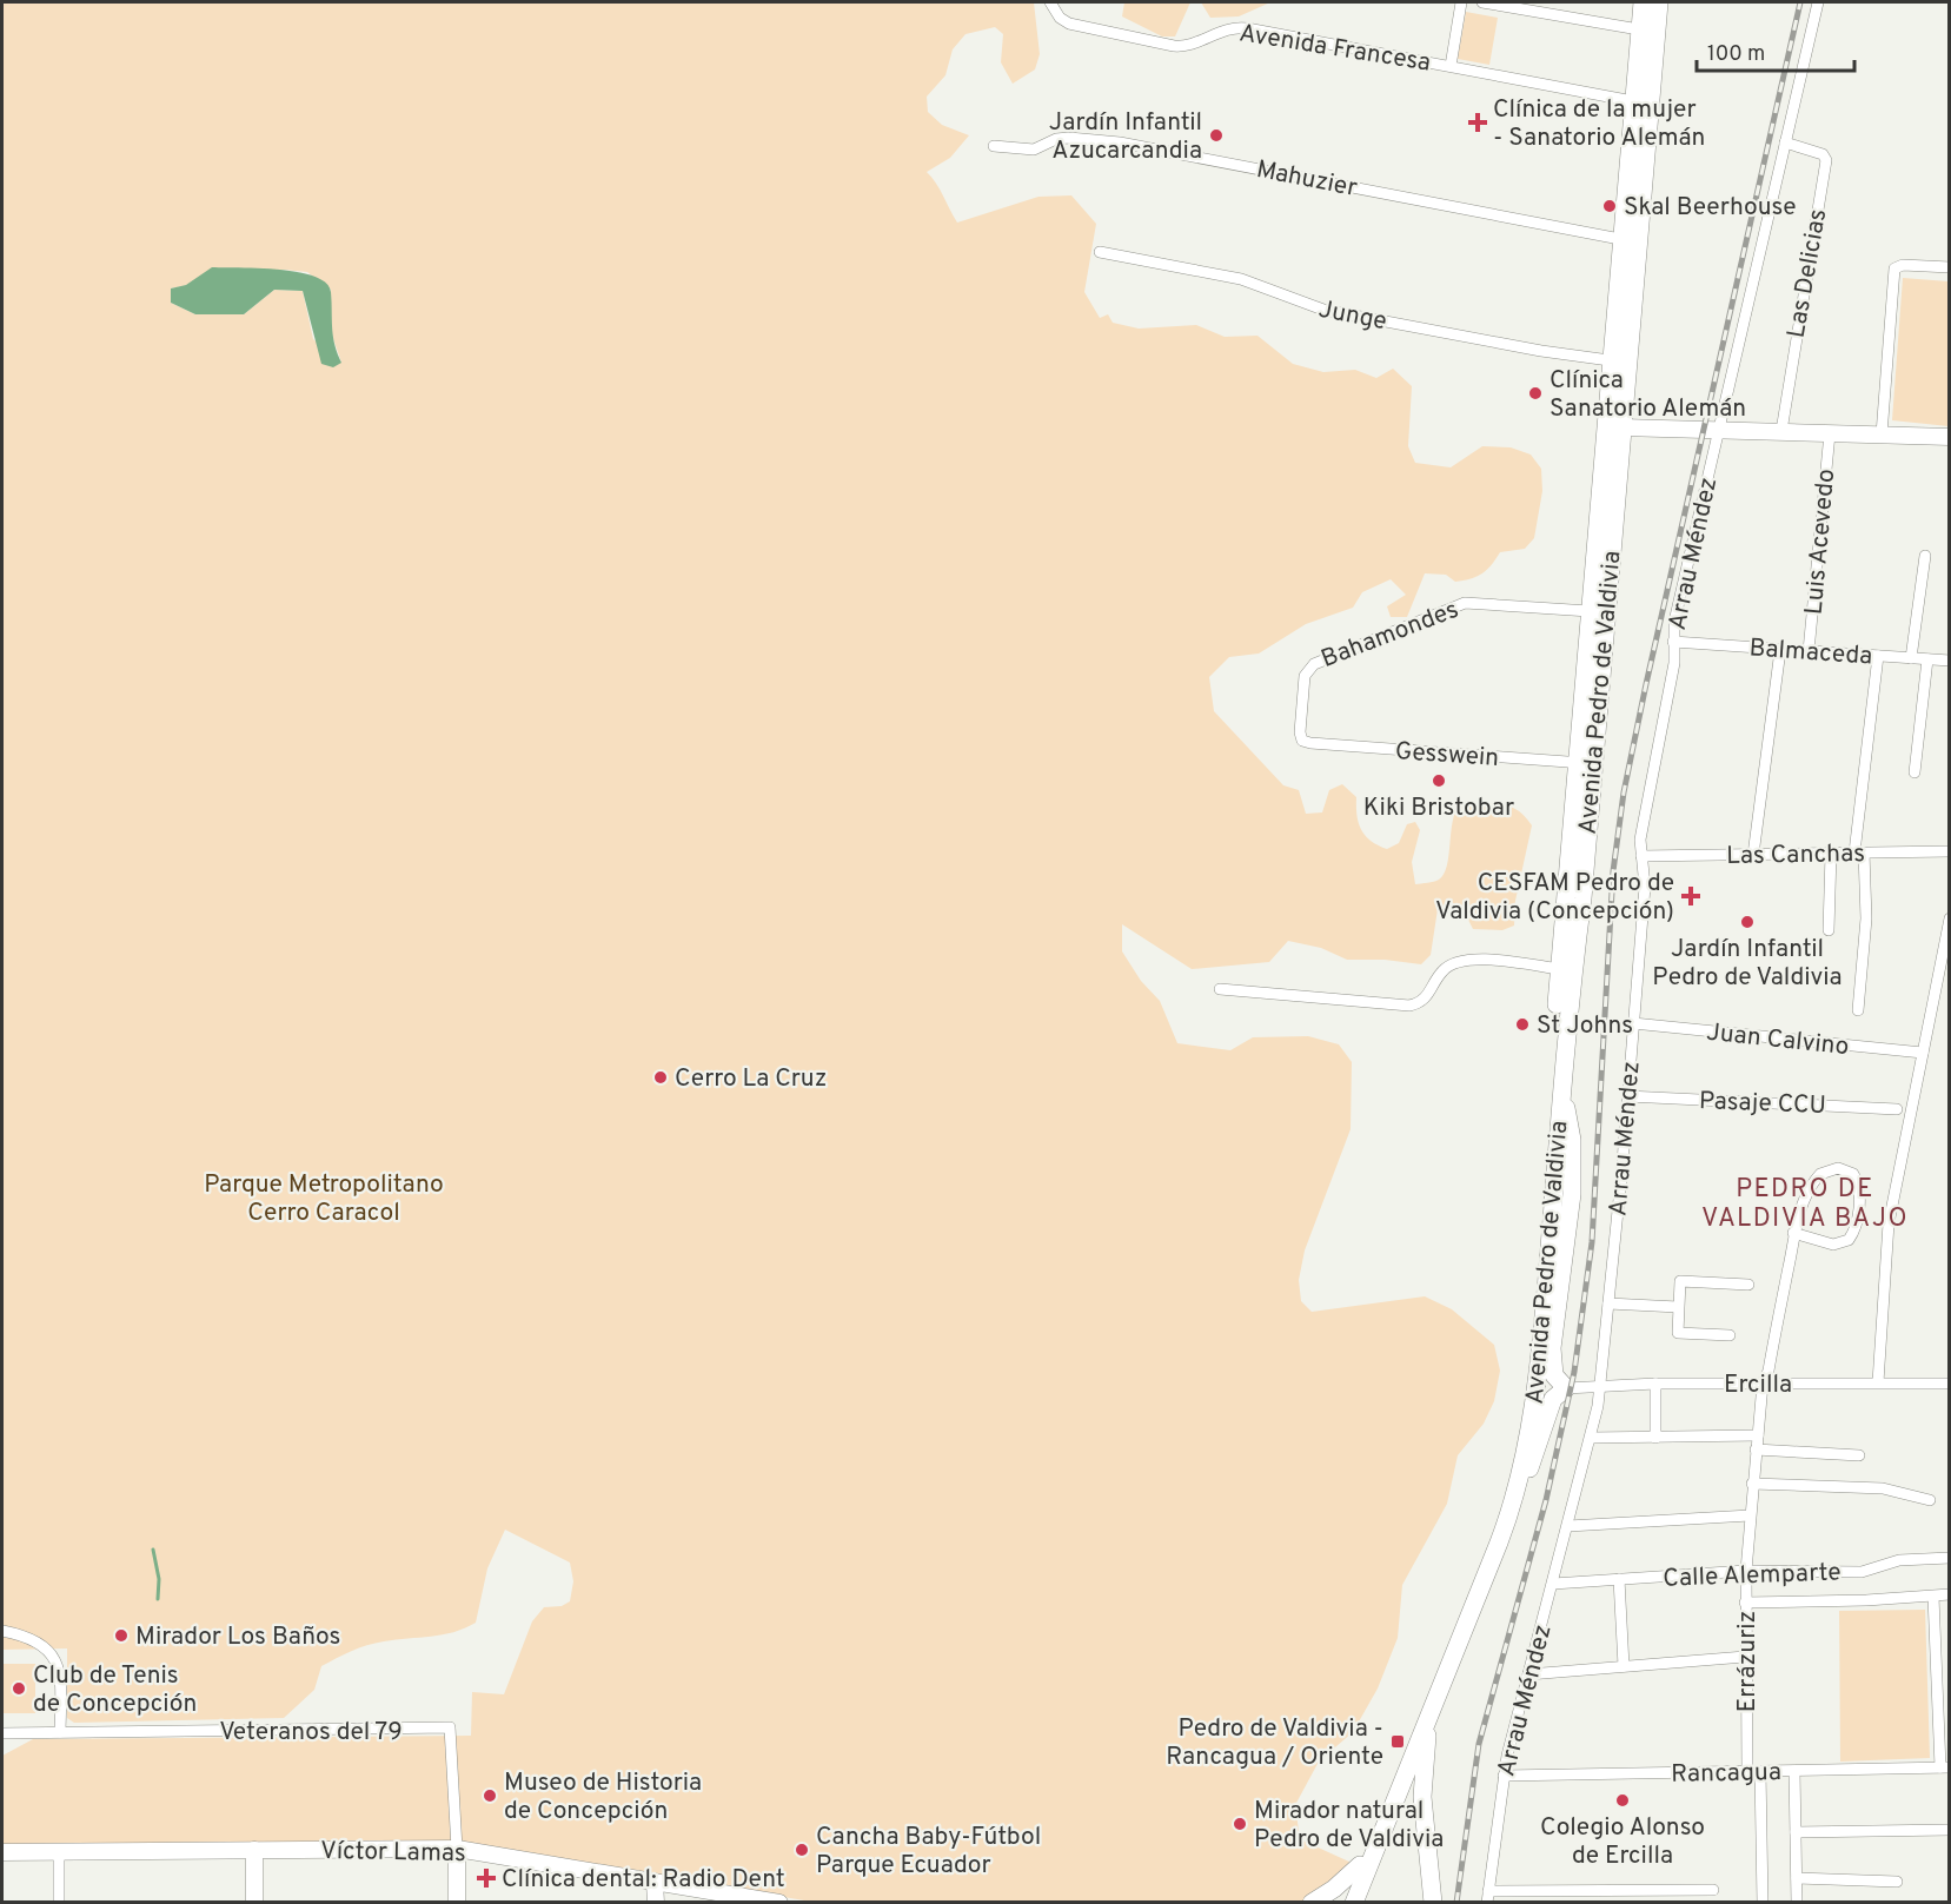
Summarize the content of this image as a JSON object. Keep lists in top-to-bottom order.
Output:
{
  "streets": {
    "main road": ["Avenida Pedro de Valdivia", "Víctor Lamas"],
    "street": [
      "Avenida Francesa",
      "Mahuzier",
      "Las Delicias",
      "Junge",
      "Luis Acevedo",
      "Arrau Méndez",
      "Bahamondes",
      "Balmaceda",
      "Gesswein",
      "Las Canchas",
      "Juan Calvino",
      "Pasaje CCU",
      "Ercilla",
      "Calle Alemparte",
      "Errázuriz",
      "Veteranos del 79",
      "Rancagua"
    ]
  },
  "crossings": [
    ["Avenida Francesa", "Avenida Pedro de Valdivia"],
    ["Mahuzier", "Avenida Pedro de Valdivia"],
    ["Las Delicias", "Arrau Méndez"],
    ["Junge", "Avenida Pedro de Valdivia"],
    ["Luis Acevedo", "Balmaceda"],
    ["Arrau Méndez", "Balmaceda"],
    ["Arrau Méndez", "Las Canchas"],
    ["Arrau Méndez", "Juan Calvino"],
    ["Arrau Méndez", "Pasaje CCU"],
    ["Arrau Méndez", "Ercilla"],
    ["Arrau Méndez", "Calle Alemparte"],
    ["Arrau Méndez", "Rancagua"],
    ["Bahamondes", "Avenida Pedro de Valdivia"],
    ["Bahamondes", "Gesswein"],
    ["Avenida Pedro de Valdivia", "Gesswein"],
    ["Ercilla", "Errázuriz"],
    ["Calle Alemparte", "Errázuriz"],
    ["Errázuriz", "Rancagua"],
    ["Veteranos del 79", "Víctor Lamas"]
  ],
  "districts": ["PEDRO DE VALDIVIA BAJO"],
  "parks": ["Parque Metropolitano Cerro Caracol"],
  "places": {
    "health": ["Clínica de la mujer - Sanatorio Alemán", "CESFAM Pedro de Valdivia (Concepción)", "Clínica dental: Radio Dent"],
    "other": [
      "Jardín Infantil Azucarcandia",
      "Skal Beerhouse",
      "Clínica Sanatorio Alemán",
      "Kiki Bristobar",
      "Jardín Infantil Pedro de Valdivia",
      "St Johns",
      "Cerro La Cruz",
      "Mirador Los Baños",
      "Club de Tenis de Concepción",
      "Museo de Historia de Concepción",
      "Colegio Alonso de Ercilla",
      "Mirador natural Pedro de Valdivia",
      "Cancha Baby-Fútbol Parque Ecuador"
    ],
    "transit": ["Pedro de Valdivia - Rancagua / Oriente"]
  },
  "scale_bar": "100 m"
}
